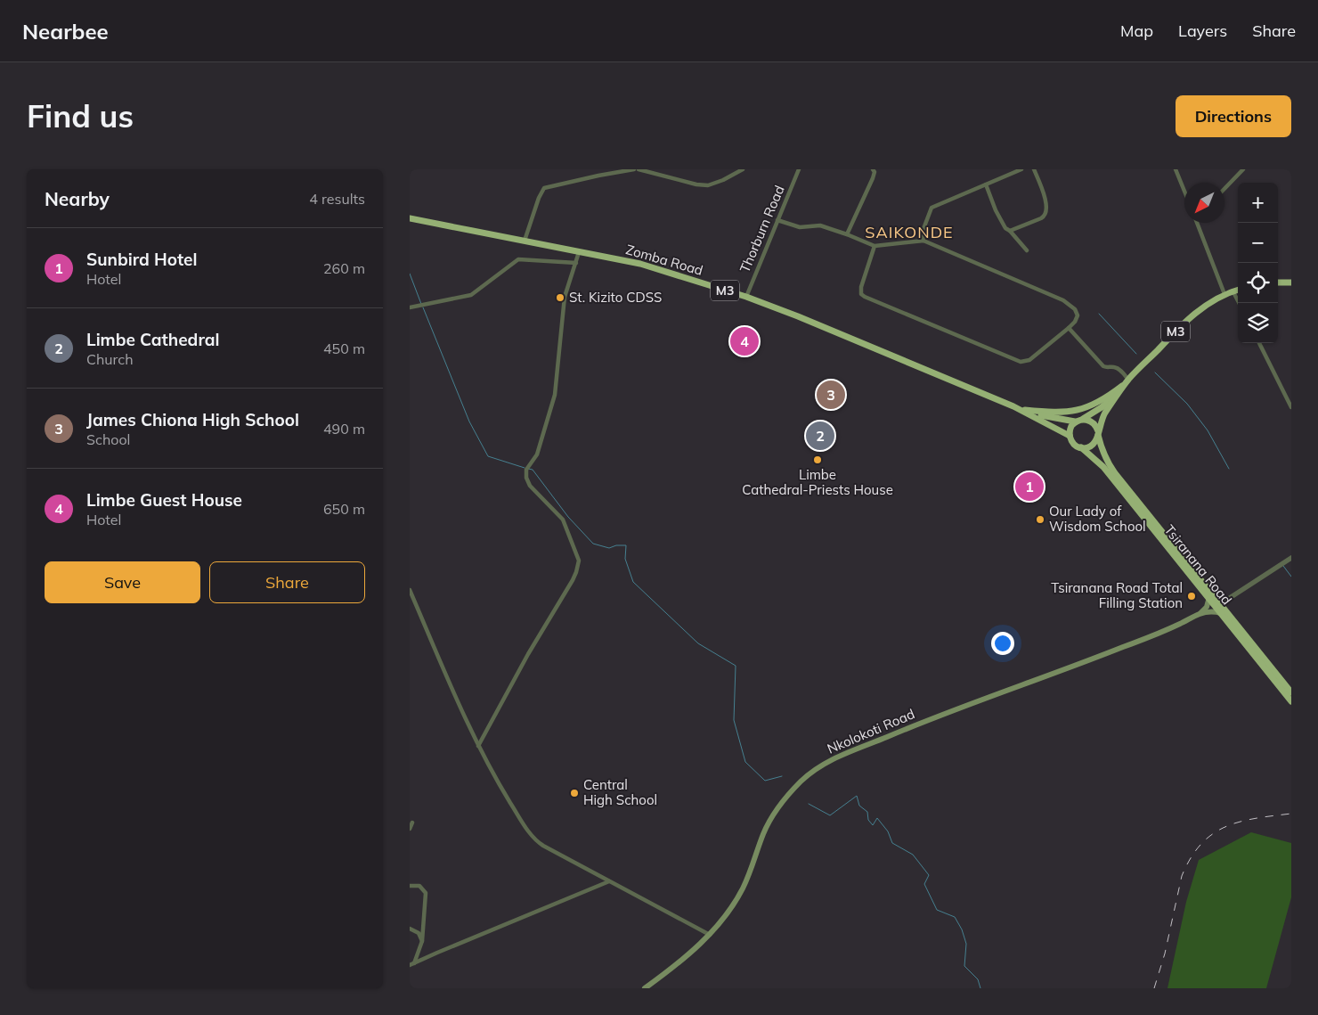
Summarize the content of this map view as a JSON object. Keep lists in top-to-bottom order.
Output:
{
  "streets": {
    "highway": ["Zomba Road", "M3", "Tsiranana Road"],
    "main road": ["Nkolokoti Road"],
    "street": ["Thorburn Road"]
  },
  "crossings": [
    ["Thorburn Road", "Zomba Road"],
    ["Zomba Road", "M3"],
    ["Zomba Road", "Tsiranana Road"],
    ["M3", "Tsiranana Road"],
    ["Tsiranana Road", "Nkolokoti Road"]
  ],
  "districts": ["SAIKONDE"],
  "places": [
    "St. Kizito CDSS",
    "Limbe Cathedral-Priests House",
    "Our Lady of Wisdom School",
    "Tsiranana Road Total Filling Station",
    "Central High School"
  ],
  "north": "bottom left",
  "page": {
    "header": "Nearbee",
    "nav": ["Map", "Layers", "Share"],
    "buttons": [
      "Directions",
      ["Save", "Share"]
    ],
    "title": "Find us",
    "heading": ["Nearby", "4 results"],
    "map_buttons": ["+", "−"],
    "list": [
      {
        "mark": "1",
        "name": "Sunbird Hotel",
        "note": "Hotel",
        "value": "260 m"
      },
      {
        "mark": "2",
        "name": "Limbe Cathedral",
        "note": "Church",
        "value": "450 m"
      },
      {
        "mark": "3",
        "name": "James Chiona High School",
        "note": "School",
        "value": "490 m"
      },
      {
        "mark": "4",
        "name": "Limbe Guest House",
        "note": "Hotel",
        "value": "650 m"
      }
    ],
    "pins": [
      "4",
      "3",
      "2",
      "1"
    ]
  }
}
